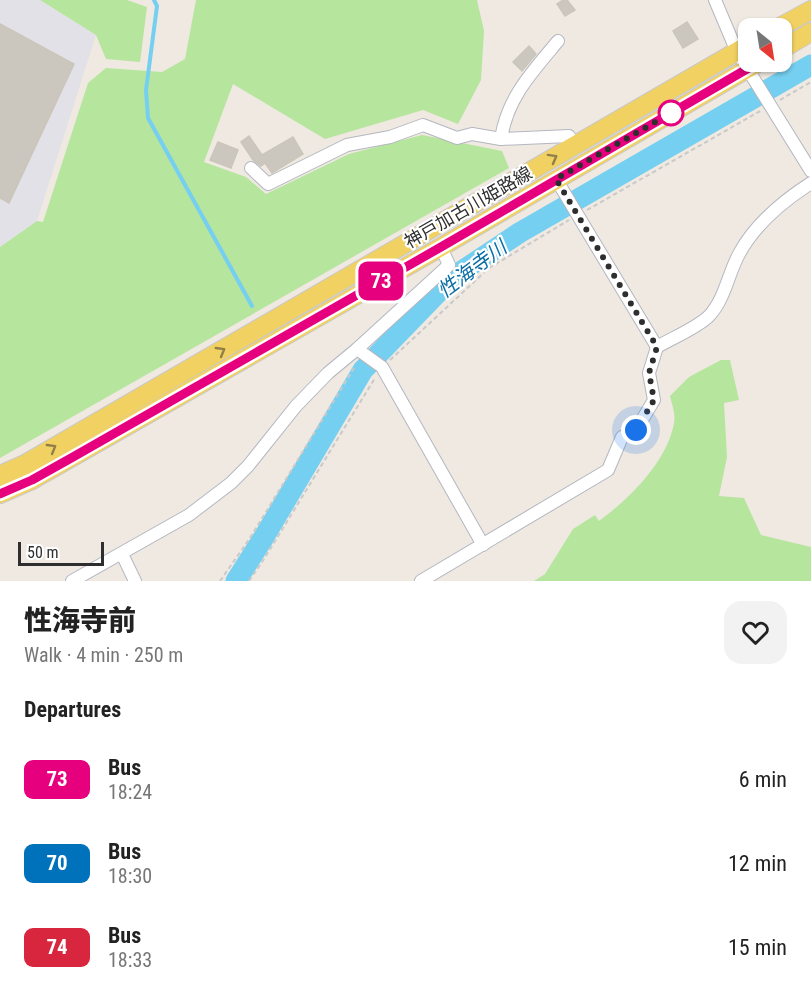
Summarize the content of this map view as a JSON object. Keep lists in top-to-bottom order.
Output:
{
  "streets": {
    "main road": ["神戸加古川姫路線"]
  },
  "water": ["性海寺川"],
  "lines": ["bus line 73"],
  "scale_bar": "50 m",
  "north": "bottom right",
  "page": {
    "on_map": "73",
    "scale": "50 m",
    "heading": [
      ["性海寺前", "Walk · 4 min · 250 m"],
      "Departures"
    ],
    "list": [
      {
        "mark": "73",
        "name": "Bus",
        "note": "18:24",
        "value": "6 min"
      },
      {
        "mark": "70",
        "name": "Bus",
        "note": "18:30",
        "value": "12 min"
      },
      {
        "mark": "74",
        "name": "Bus",
        "note": "18:33",
        "value": "15 min"
      }
    ]
  }
}
